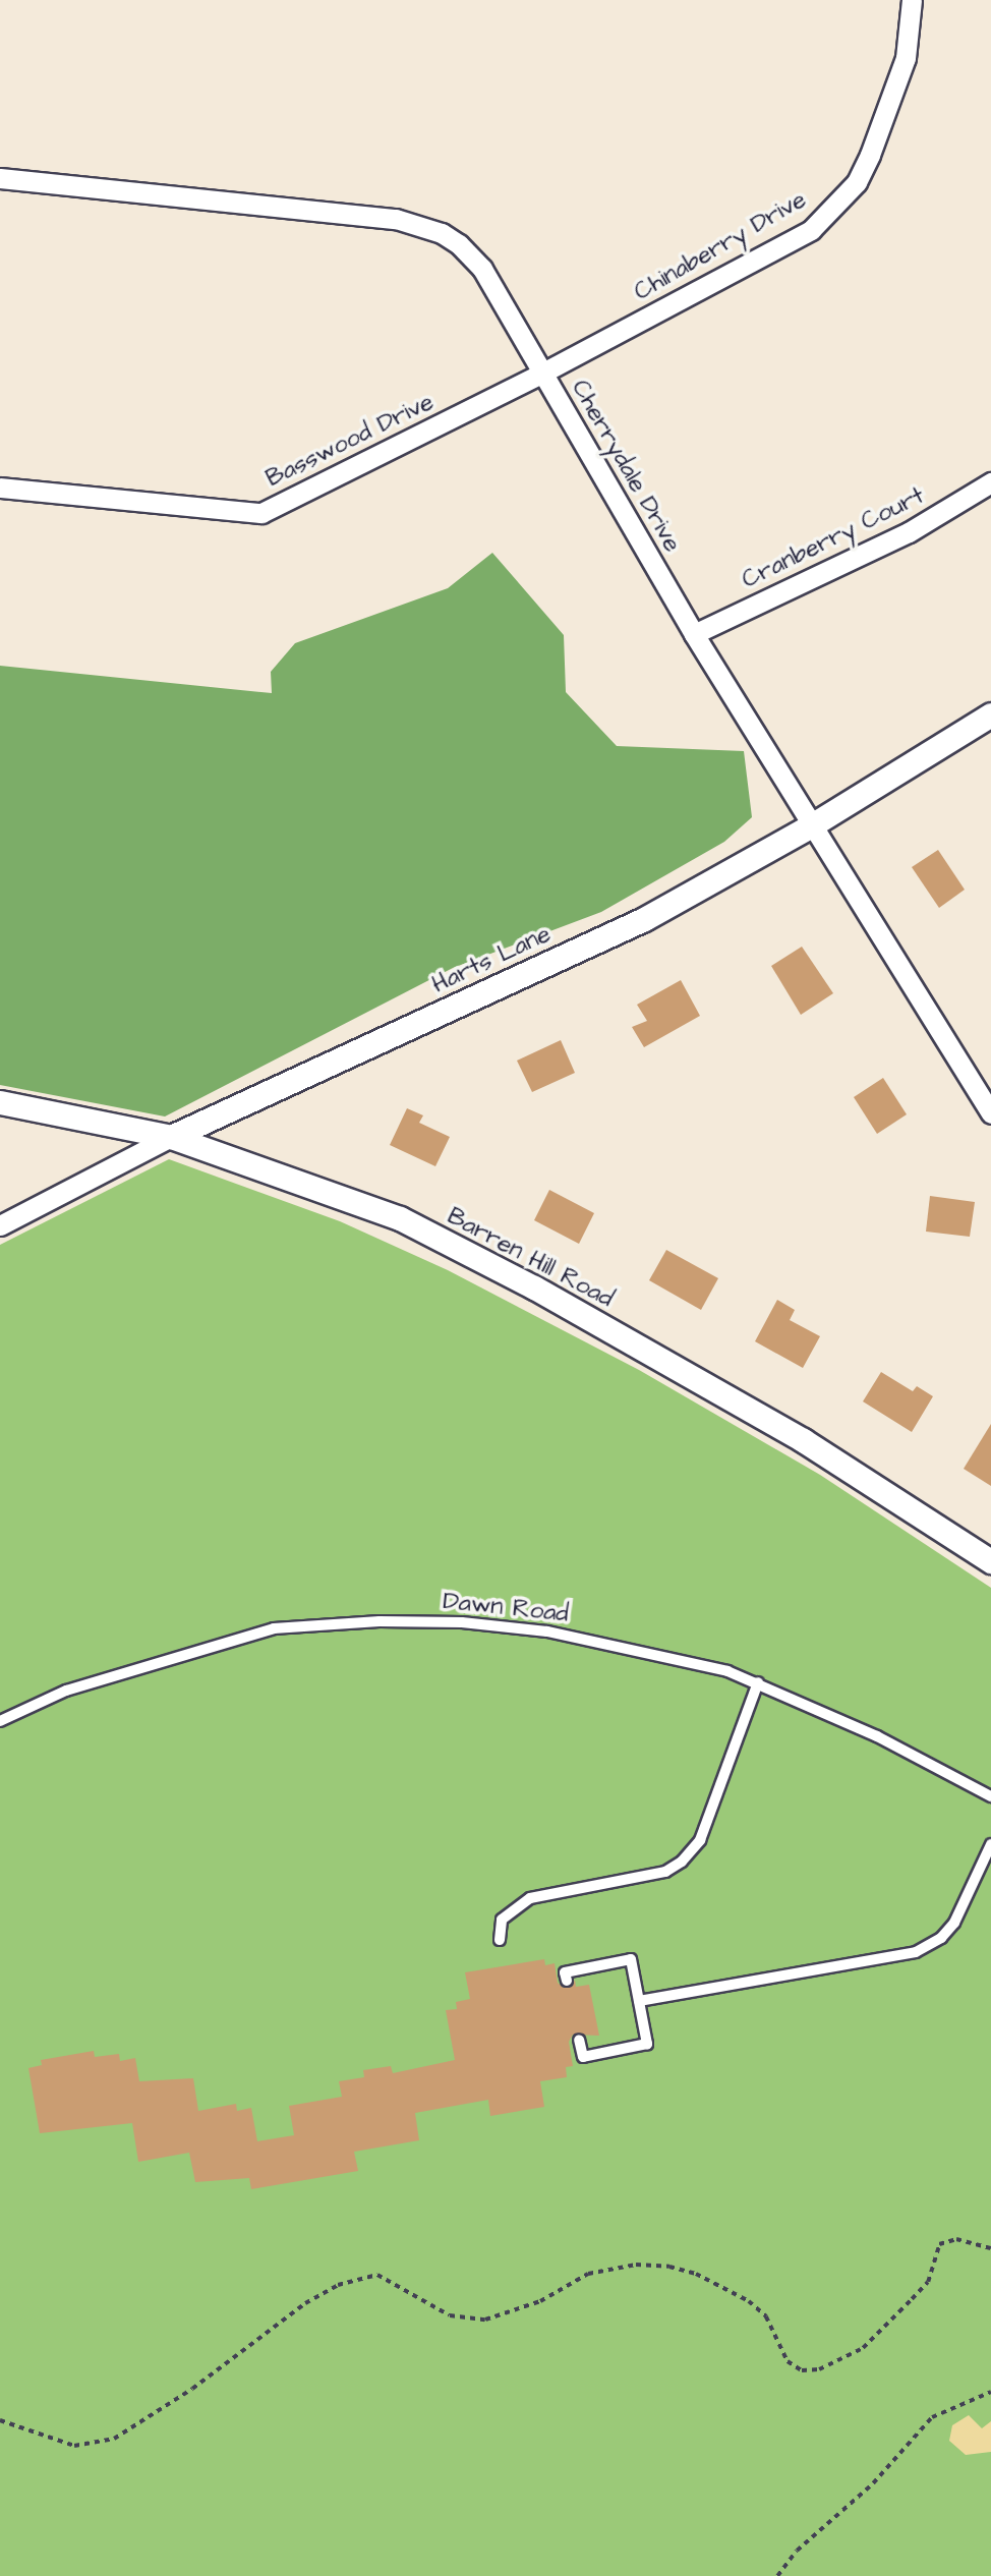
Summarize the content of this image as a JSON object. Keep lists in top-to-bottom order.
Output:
{
  "streets": {
    "street": [
      "Chinaberry Drive",
      "Basswood Drive",
      "Cherrydale Drive",
      "Cranberry Court",
      "Harts Lane",
      "Barren Hill Road"
    ],
    "lane": ["Dawn Road"]
  },
  "crossings": [
    ["Chinaberry Drive", "Basswood Drive"],
    ["Chinaberry Drive", "Cherrydale Drive"],
    ["Basswood Drive", "Cherrydale Drive"],
    ["Cherrydale Drive", "Cranberry Court"],
    ["Cherrydale Drive", "Harts Lane"],
    ["Harts Lane", "Barren Hill Road"]
  ]
}
